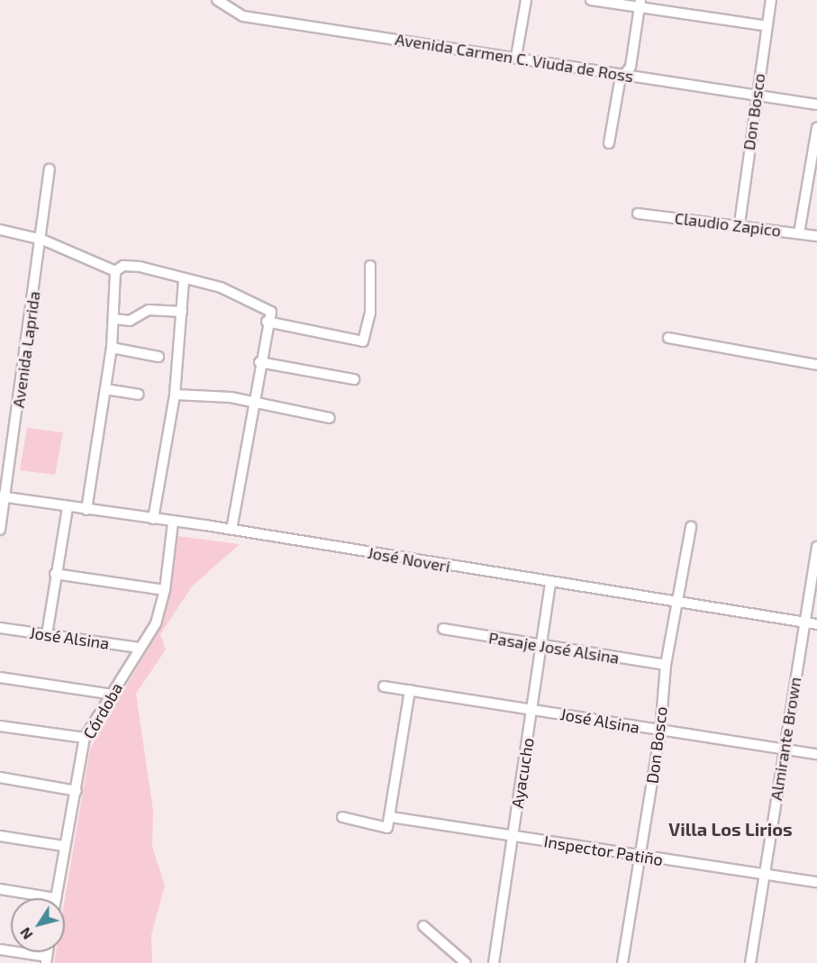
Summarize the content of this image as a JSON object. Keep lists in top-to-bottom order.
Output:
{
  "streets": {
    "street": [
      "Avenida Carmen C. Viuda de Ross",
      "Don Bosco",
      "Claudio Zapico",
      "Avenida Laprida",
      "José Noveri",
      "José Alsina",
      "Pasaje José Alsina",
      "Córdoba",
      "Almirante Brown",
      "Ayacucho",
      "Inspector Patiño"
    ]
  },
  "crossings": [
    ["Avenida Carmen C. Viuda de Ross", "Don Bosco"],
    ["Don Bosco", "Claudio Zapico"],
    ["Don Bosco", "José Noveri"],
    ["Don Bosco", "José Alsina"],
    ["Don Bosco", "Pasaje José Alsina"],
    ["Don Bosco", "Inspector Patiño"],
    ["Avenida Laprida", "José Noveri"],
    ["José Noveri", "Córdoba"],
    ["José Noveri", "Almirante Brown"],
    ["José Noveri", "Ayacucho"],
    ["José Alsina", "Córdoba"],
    ["José Alsina", "Almirante Brown"],
    ["José Alsina", "Ayacucho"],
    ["Pasaje José Alsina", "Ayacucho"],
    ["Almirante Brown", "Inspector Patiño"],
    ["Ayacucho", "Inspector Patiño"]
  ],
  "districts": ["Villa Los Lirios"],
  "north": "bottom left"
}
